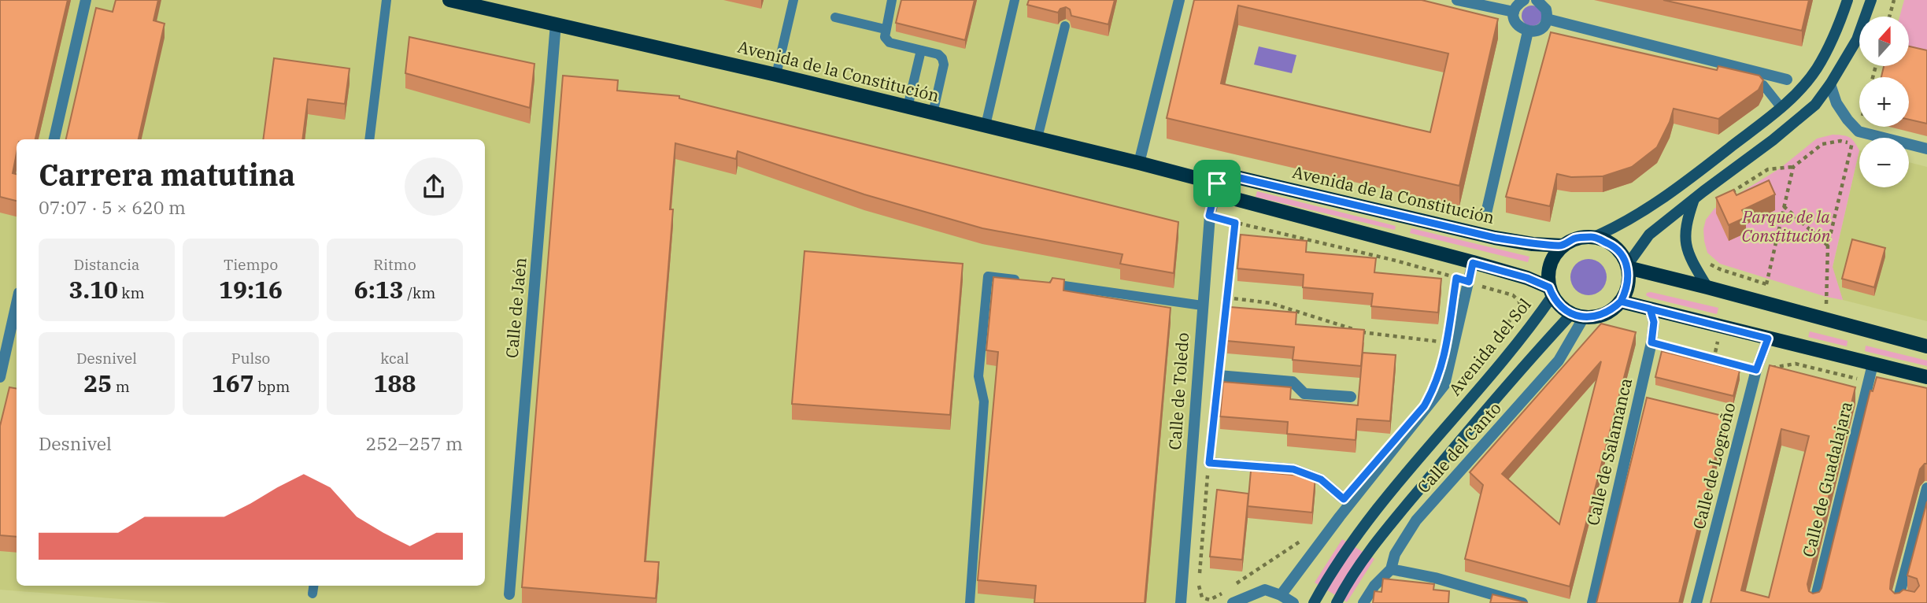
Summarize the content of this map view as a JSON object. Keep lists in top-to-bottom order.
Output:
{
  "streets": {
    "main road": ["Avenida de la Constitución", "Avenida del Sol"],
    "street": [
      "Calle de Jaén",
      "Calle de Toledo",
      "Calle del Canto",
      "Calle de Salamanca",
      "Calle de Logroño",
      "Calle de Guadalajara"
    ]
  },
  "crossings": [
    ["Avenida de la Constitución", "Calle de Jaén"],
    ["Avenida de la Constitución", "Avenida del Sol"],
    ["Avenida de la Constitución", "Calle de Toledo"],
    ["Avenida de la Constitución", "Calle del Canto"],
    ["Avenida del Sol", "Calle del Canto"]
  ],
  "parks": ["Parque de la Constitución"],
  "north": "top",
  "page": {
    "map_buttons": ["+", "−"],
    "heading": ["Carrera matutina", "07:07 · 5 × 620 m"],
    "stats": [
      ["Distancia", "3.10 km"],
      ["Tiempo", "19:16"],
      ["Ritmo", "6:13 /km"],
      ["Desnivel", "25 m"],
      ["Pulso", "167 bpm"],
      ["kcal", "188"]
    ],
    "chart": ["Desnivel", "252–257 m"]
  }
}
